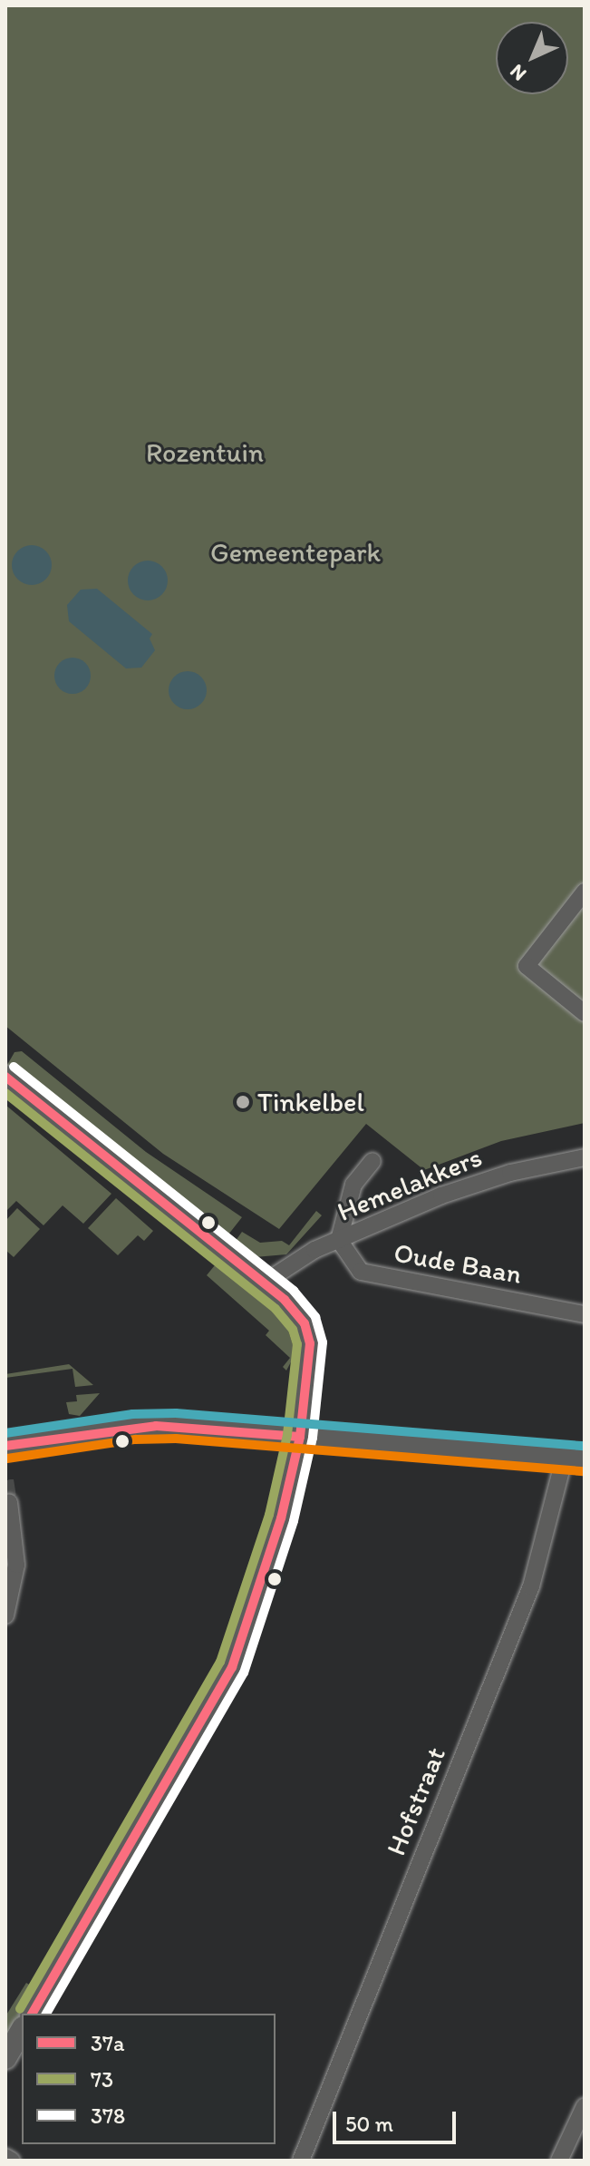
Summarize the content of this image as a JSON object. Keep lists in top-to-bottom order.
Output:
{
  "streets": {
    "street": ["Hemelakkers", "Oude Baan", "Hofstraat"]
  },
  "crossings": [
    ["Hemelakkers", "Oude Baan"]
  ],
  "parks": ["Rozentuin", "Gemeentepark"],
  "places": ["Tinkelbel"],
  "lines": ["transit line 378", "transit line 37a", "transit line 73"],
  "legend": ["37a", "73", "378"],
  "scale_bar": "50 m",
  "north": "bottom left"
}
